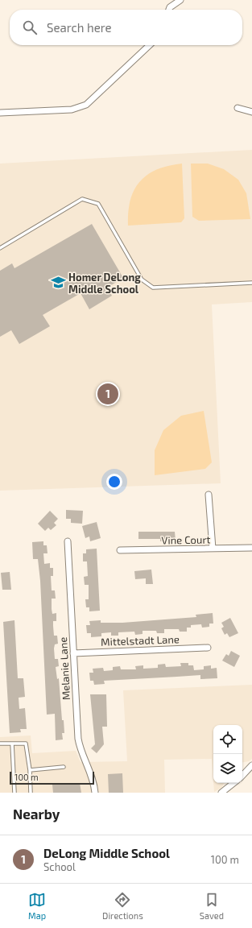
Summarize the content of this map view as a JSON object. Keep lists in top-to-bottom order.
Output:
{
  "streets": {
    "street": ["Vine Court", "Mittelstadt Lane", "Melanie Lane"]
  },
  "crossings": [
    ["Mittelstadt Lane", "Melanie Lane"]
  ],
  "places": {
    "school or university": ["Homer DeLong Middle School"]
  },
  "scale_bar": "100 m",
  "page": {
    "search": "Search here",
    "pins": "1",
    "scale": "100 m",
    "heading": "Nearby",
    "list": [
      {
        "mark": "1",
        "name": "DeLong Middle School",
        "note": "School",
        "value": "100 m"
      }
    ],
    "nav": ["Map", "Directions", "Saved"]
  }
}
